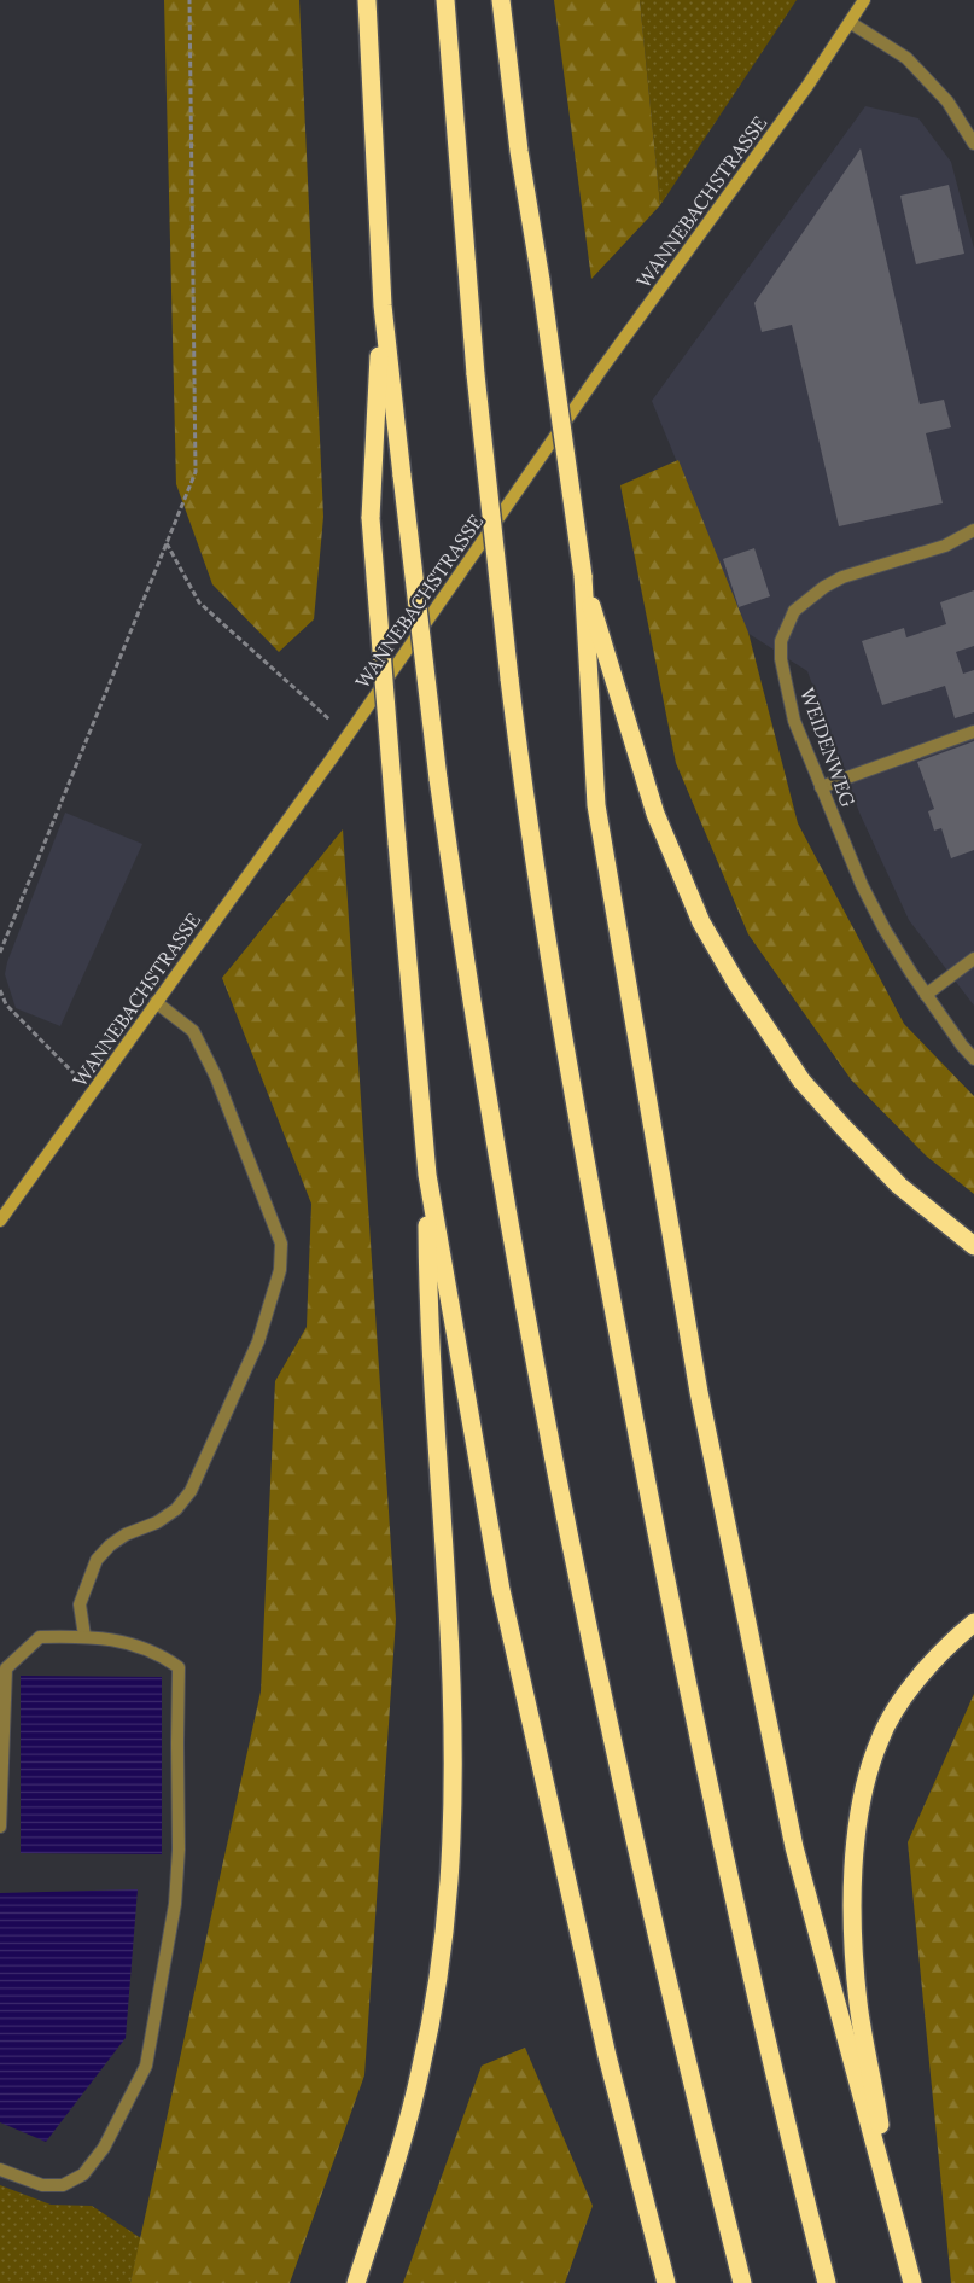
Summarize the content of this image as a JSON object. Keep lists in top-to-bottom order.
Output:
{
  "streets": {
    "main road": ["WANNEBACHSTRASSE"],
    "street": ["WEIDENWEG"]
  }
}
